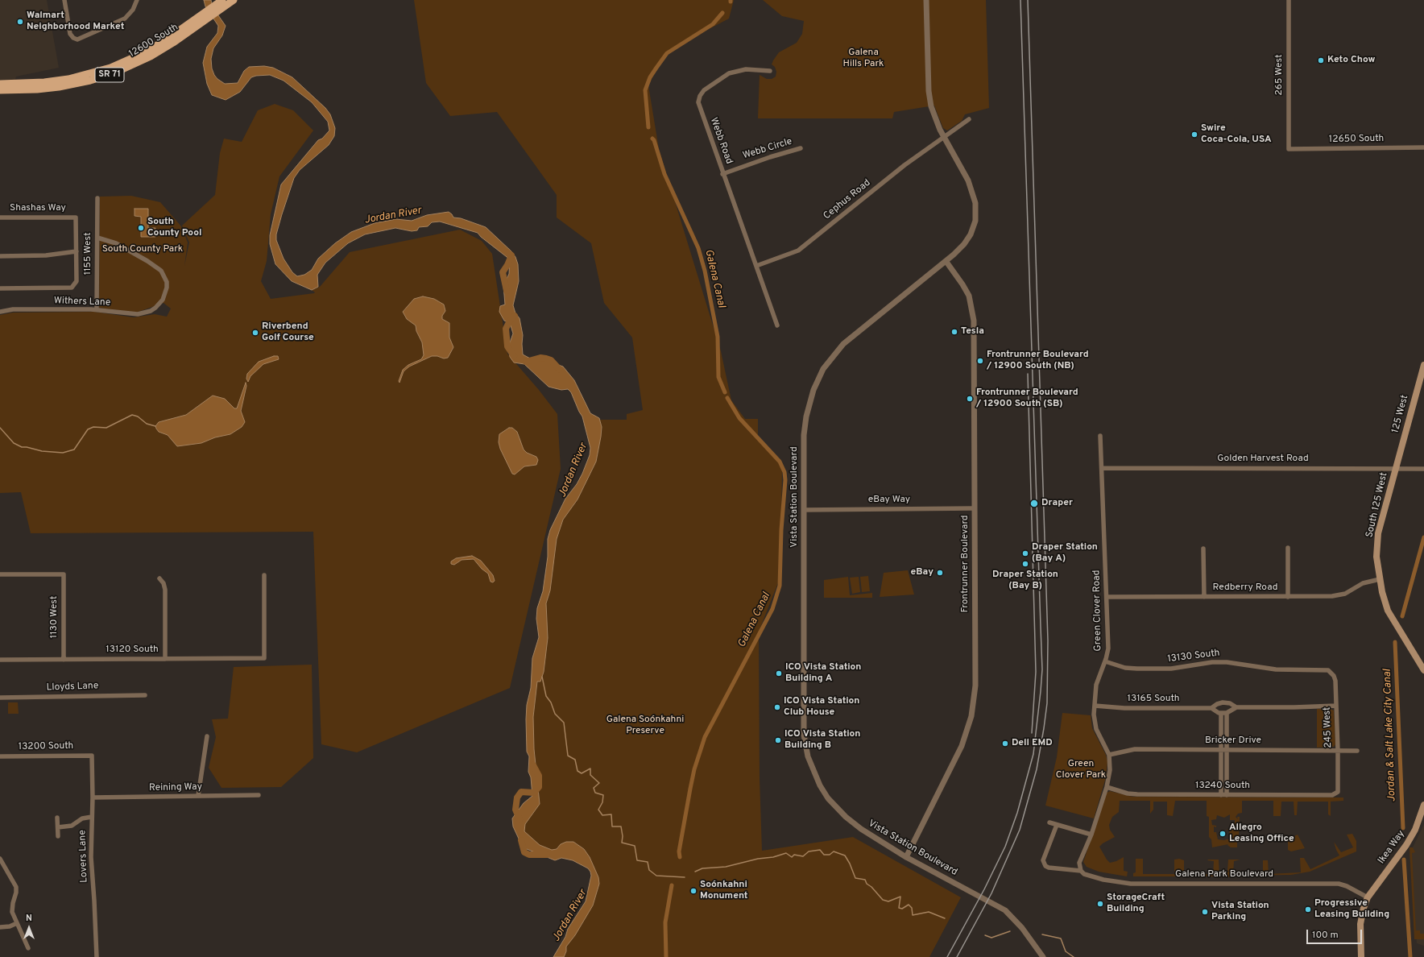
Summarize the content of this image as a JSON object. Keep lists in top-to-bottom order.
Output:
{
  "streets": {
    "main road": [
      "12600 South",
      "SR 71",
      "125 West",
      "South 125 West",
      "Ikea Way"
    ],
    "street": [
      "265 West",
      "12650 South",
      "Webb Road",
      "Webb Circle",
      "Cephus Road",
      "Shashas Way",
      "1155 West",
      "Withers Lane",
      "Golden Harvest Road",
      "Vista Station Boulevard",
      "eBay Way",
      "Frontrunner Boulevard",
      "Redberry Road",
      "Green Clover Road",
      "1130 West",
      "13120 South",
      "13130 South",
      "Lloyds Lane",
      "13165 South",
      "245 West",
      "Bricker Drive",
      "13200 South",
      "13240 South",
      "Reining Way",
      "Lovers Lane",
      "Galena Park Boulevard"
    ]
  },
  "crossings": [
    ["265 West", "12650 South"],
    ["Webb Road", "Webb Circle"],
    ["Webb Road", "Cephus Road"],
    ["Cephus Road", "Vista Station Boulevard"],
    ["1155 West", "Withers Lane"],
    ["125 West", "Golden Harvest Road"],
    ["125 West", "South 125 West"],
    ["Golden Harvest Road", "South 125 West"],
    ["Golden Harvest Road", "Green Clover Road"],
    ["Vista Station Boulevard", "eBay Way"],
    ["Vista Station Boulevard", "Frontrunner Boulevard"],
    ["eBay Way", "Frontrunner Boulevard"],
    ["South 125 West", "Redberry Road"],
    ["Redberry Road", "Green Clover Road"],
    ["Green Clover Road", "13130 South"],
    ["Green Clover Road", "13165 South"],
    ["Green Clover Road", "Bricker Drive"],
    ["Green Clover Road", "13240 South"],
    ["Green Clover Road", "Galena Park Boulevard"],
    ["1130 West", "13120 South"],
    ["13130 South", "245 West"],
    ["13165 South", "245 West"],
    ["245 West", "Bricker Drive"],
    ["245 West", "13240 South"],
    ["13200 South", "Lovers Lane"],
    ["Reining Way", "Lovers Lane"],
    ["Ikea Way", "Galena Park Boulevard"]
  ],
  "water": ["Jordan River", "Galena Canal", "Jordan & Salt Lake City Canal"],
  "parks": [
    "Galena Hills Park",
    "South County Park",
    "Galena Soónkahni Preserve",
    "Green Clover Park"
  ],
  "places": [
    "Walmart Neighborhood Market",
    "Keto Chow",
    "Swire Coca-Cola, USA",
    "South County Pool",
    "Tesla",
    "Riverbend Golf Course",
    "Frontrunner Boulevard / 12900 South (NB)",
    "Frontrunner Boulevard / 12900 South (SB)",
    "Draper",
    "Draper Station (Bay A)",
    "Draper Station (Bay B)",
    "eBay",
    "ICO Vista Station Building A",
    "ICO Vista Station Club House",
    "ICO Vista Station Building B",
    "Dell EMD",
    "Allegro Leasing Office",
    "Soónkahni Monument",
    "StorageCraft Building",
    "Progressive Leasing Building",
    "Vista Station Parking"
  ],
  "scale_bar": "100 m",
  "north": "top"
}
